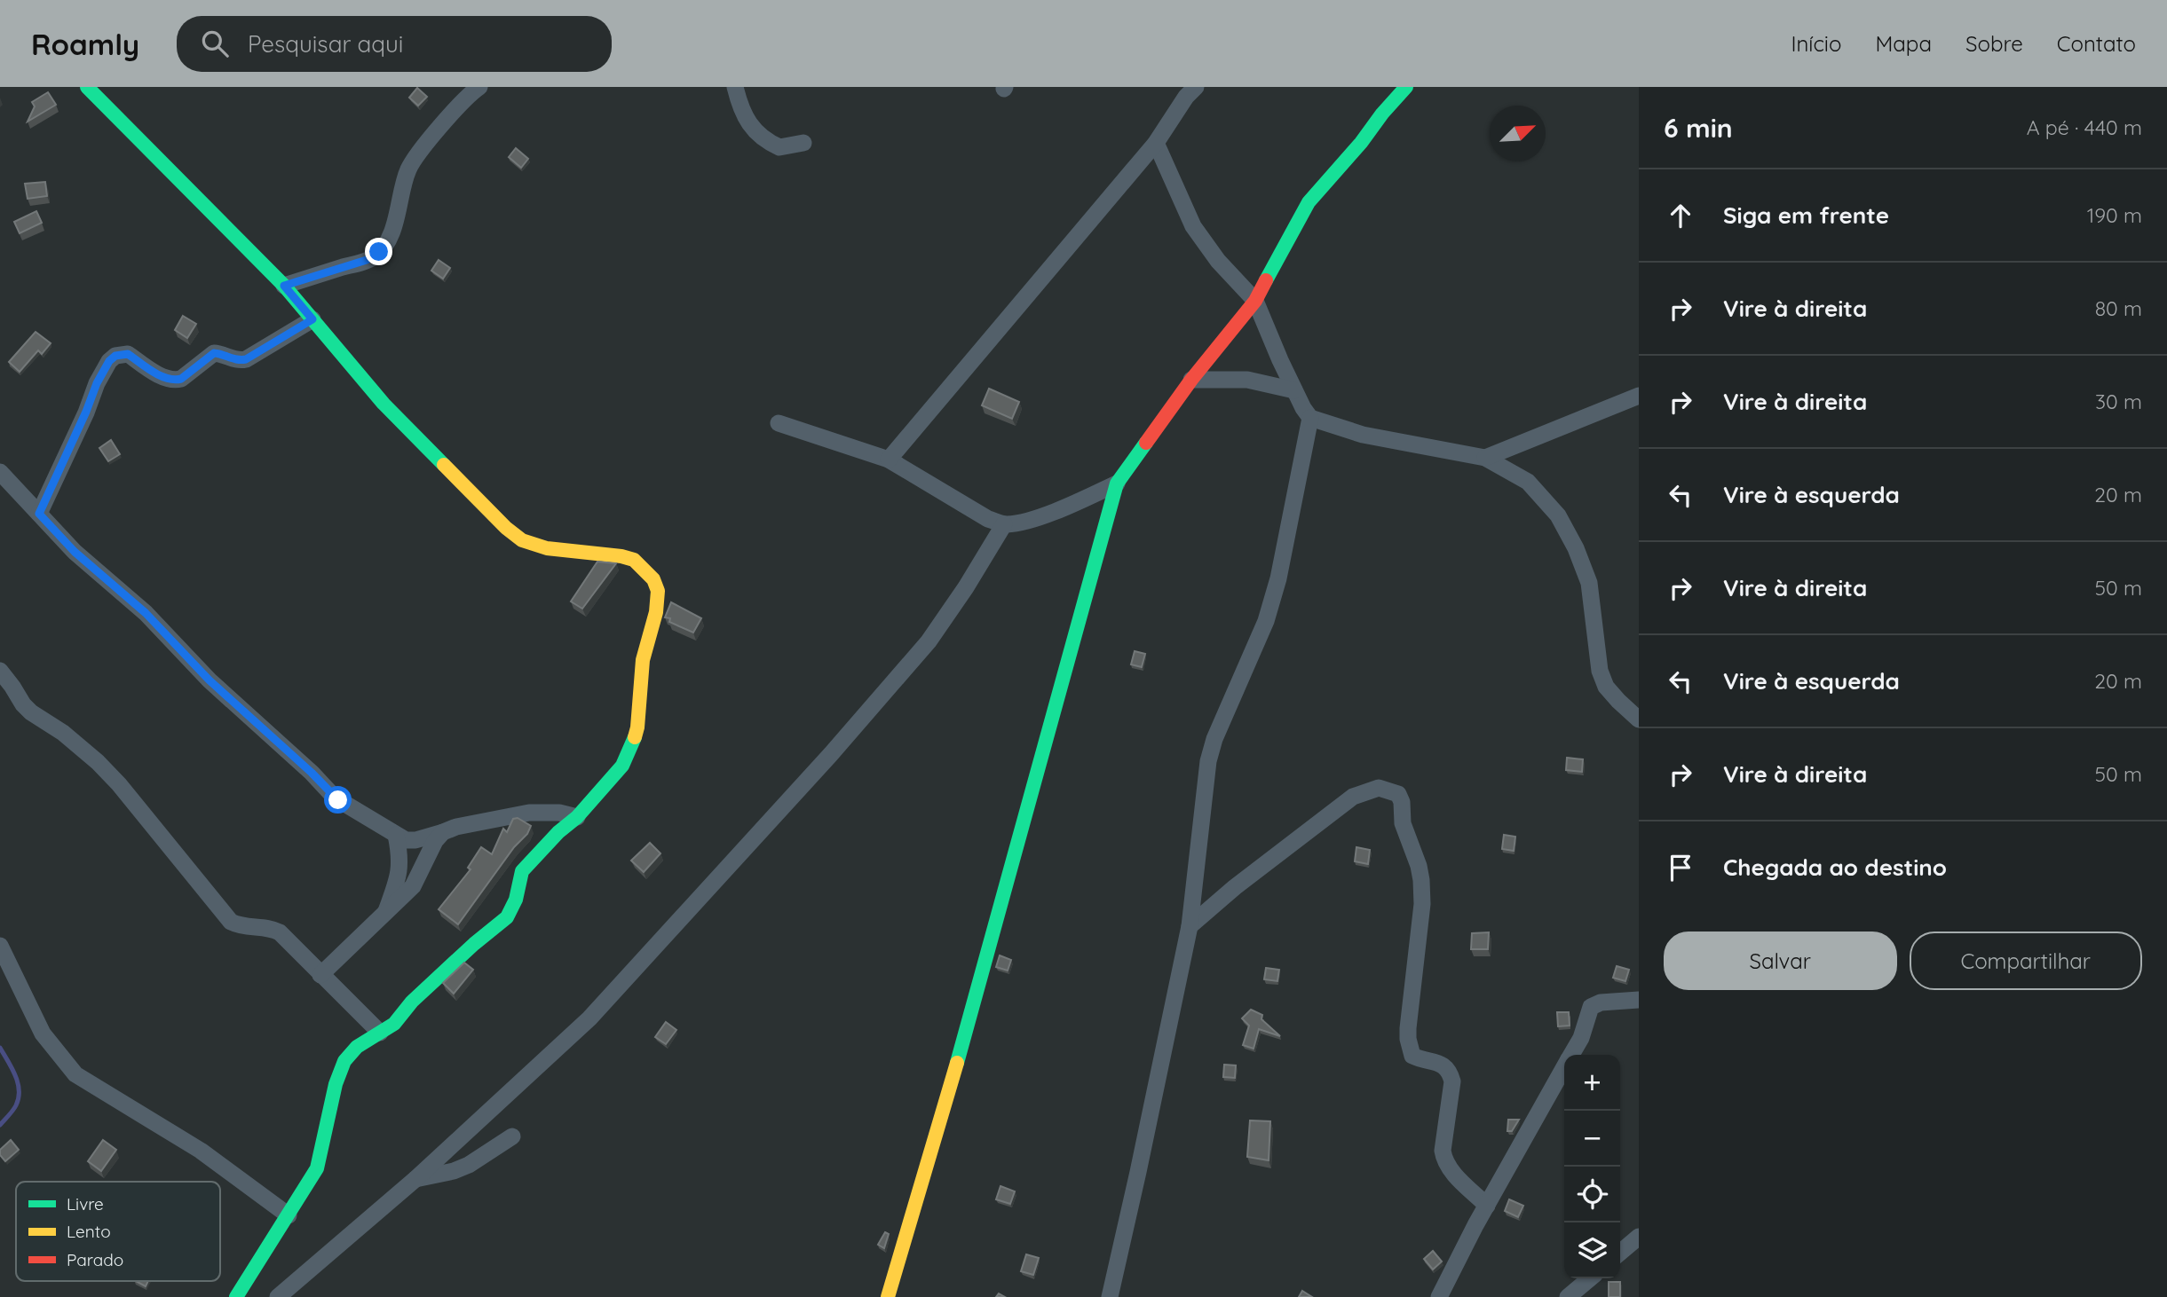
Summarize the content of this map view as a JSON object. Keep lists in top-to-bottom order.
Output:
{
  "legend": ["Livre", "Lento", "Parado"],
  "north": "top right",
  "page": {
    "header": "Roamly",
    "search": "Pesquisar aqui",
    "nav": [
      "Início",
      "Mapa",
      "Sobre",
      "Contato"
    ],
    "heading": ["6 min", "A pé · 440 m"],
    "list": [
      ["Siga em frente", "190 m"],
      ["Vire à direita", "80 m"],
      ["Vire à direita", "30 m"],
      ["Vire à esquerda", "20 m"],
      ["Vire à direita", "50 m"],
      ["Vire à esquerda", "20 m"],
      ["Vire à direita", "50 m"],
      "Chegada ao destino"
    ],
    "buttons": ["Salvar", "Compartilhar"],
    "map_buttons": ["+", "−"]
  }
}
